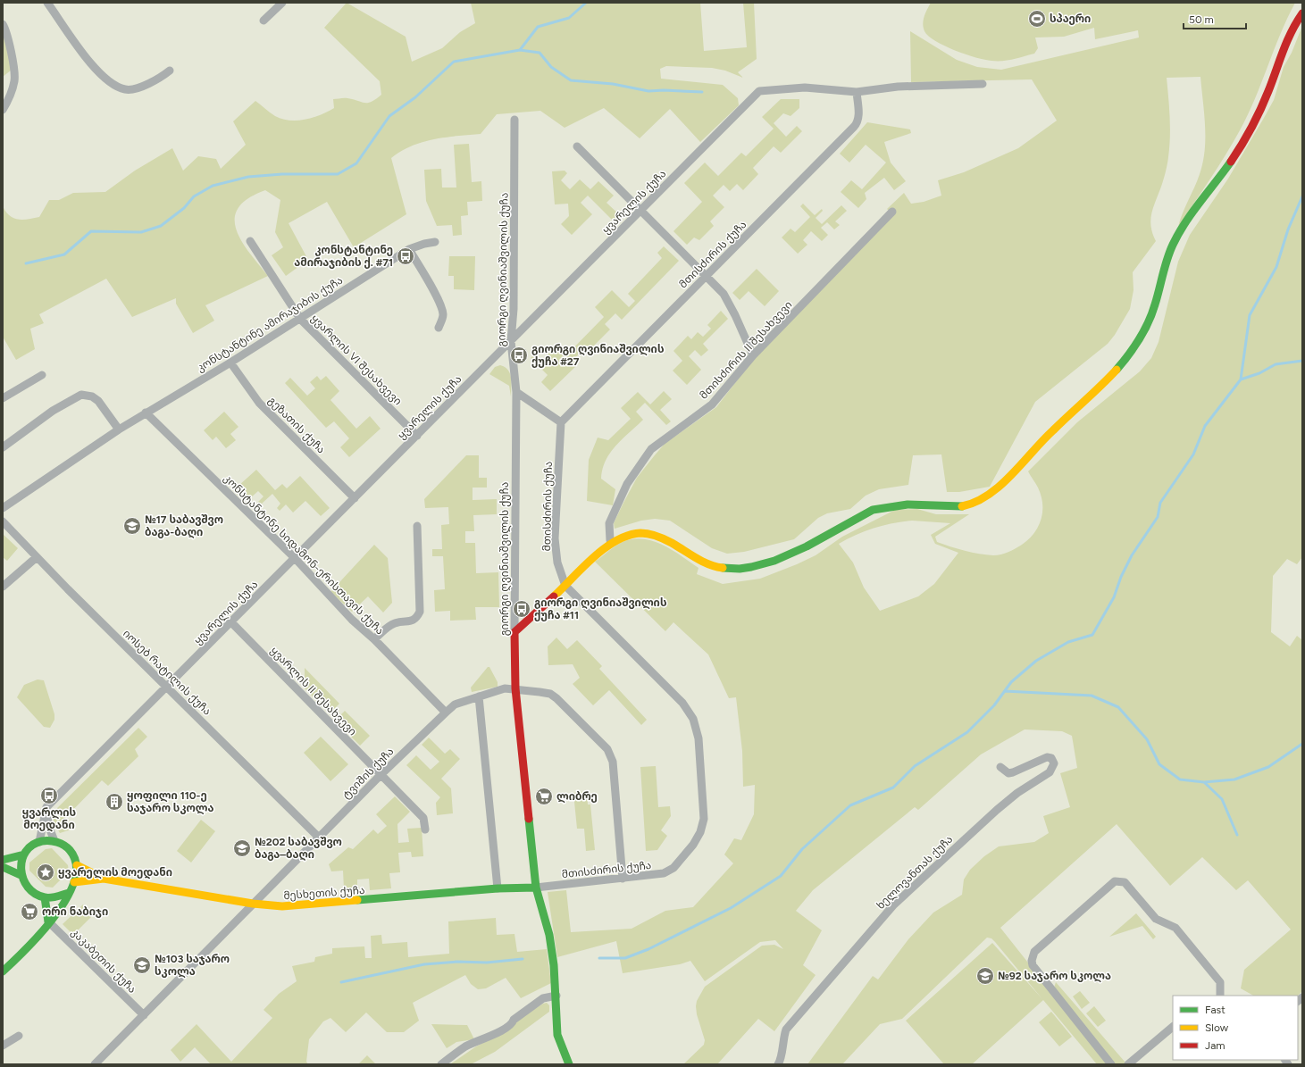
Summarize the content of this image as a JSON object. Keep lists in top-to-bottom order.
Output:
{
  "streets": {
    "street": [
      "ყვარელის ქუჩა",
      "მთისძირის ქუჩა",
      "გიორგი ღვინიაშვილის ქუჩა",
      "კონსტანტინე ამირაჯიბის ქუჩა",
      "მთისძირის II შესახვევი",
      "ყვარლის VI შესახვევი",
      "გეზათის ქუჩა",
      "კონსტანტინე სიდამონ-ერისთავის ქუჩა",
      "იოსებ რატილის ქუჩა",
      "ყვარლის II შესახვევი",
      "ტვიშის ქუჩა",
      "ხელოვანთას ქუჩა",
      "მესხეთის ქუჩა",
      "კაკაბეთის ქუჩა"
    ]
  },
  "crossings": [
    ["ყვარელის ქუჩა", "მთისძირის ქუჩა"],
    ["ყვარელის ქუჩა", "გიორგი ღვინიაშვილის ქუჩა"],
    ["ყვარელის ქუჩა", "ყვარლის VI შესახვევი"],
    ["ყვარელის ქუჩა", "გეზათის ქუჩა"],
    ["ყვარელის ქუჩა", "კონსტანტინე სიდამონ-ერისთავის ქუჩა"],
    ["ყვარელის ქუჩა", "იოსებ რატილის ქუჩა"],
    ["ყვარელის ქუჩა", "ყვარლის II შესახვევი"],
    ["მთისძირის ქუჩა", "გიორგი ღვინიაშვილის ქუჩა"],
    ["მთისძირის ქუჩა", "ტვიშის ქუჩა"],
    ["მთისძირის ქუჩა", "მესხეთის ქუჩა"],
    ["გიორგი ღვინიაშვილის ქუჩა", "ტვიშის ქუჩა"],
    ["გიორგი ღვინიაშვილის ქუჩა", "მესხეთის ქუჩა"],
    ["კონსტანტინე ამირაჯიბის ქუჩა", "ყვარლის VI შესახვევი"],
    ["კონსტანტინე ამირაჯიბის ქუჩა", "გეზათის ქუჩა"],
    ["კონსტანტინე ამირაჯიბის ქუჩა", "კონსტანტინე სიდამონ-ერისთავის ქუჩა"],
    ["კონსტანტინე სიდამონ-ერისთავის ქუჩა", "ტვიშის ქუჩა"],
    ["იოსებ რატილის ქუჩა", "ტვიშის ქუჩა"],
    ["ყვარლის II შესახვევი", "ტვიშის ქუჩა"],
    ["ტვიშის ქუჩა", "მესხეთის ქუჩა"]
  ],
  "places": {
    "sports": ["სპაერი"],
    "bus stop": [
      "კონსტანტინე ამირაჯიბის ქ. #71",
      "გიორგი ღვინიაშვილის ქუჩა #27",
      "გიორგი ღვინიაშვილის ქუჩა #11",
      "ყვარლის მოედანი"
    ],
    "school or university": [
      "№17 საბავშვო ბაგა-ბაღი",
      "№202 საბავშვო ბაგა–ბაღი",
      "№103 საჯარო სკოლა",
      "№92 საჯარო სკოლა"
    ],
    "supermarket": ["ლიბრე", "ორი ნაბიჯი"],
    "building": ["ყოფილი 110-ე საჯარო სკოლა"],
    "place": ["ყვარელის მოედანი"]
  },
  "legend": ["Fast", "Slow", "Jam"],
  "scale_bar": "50 m"
}
